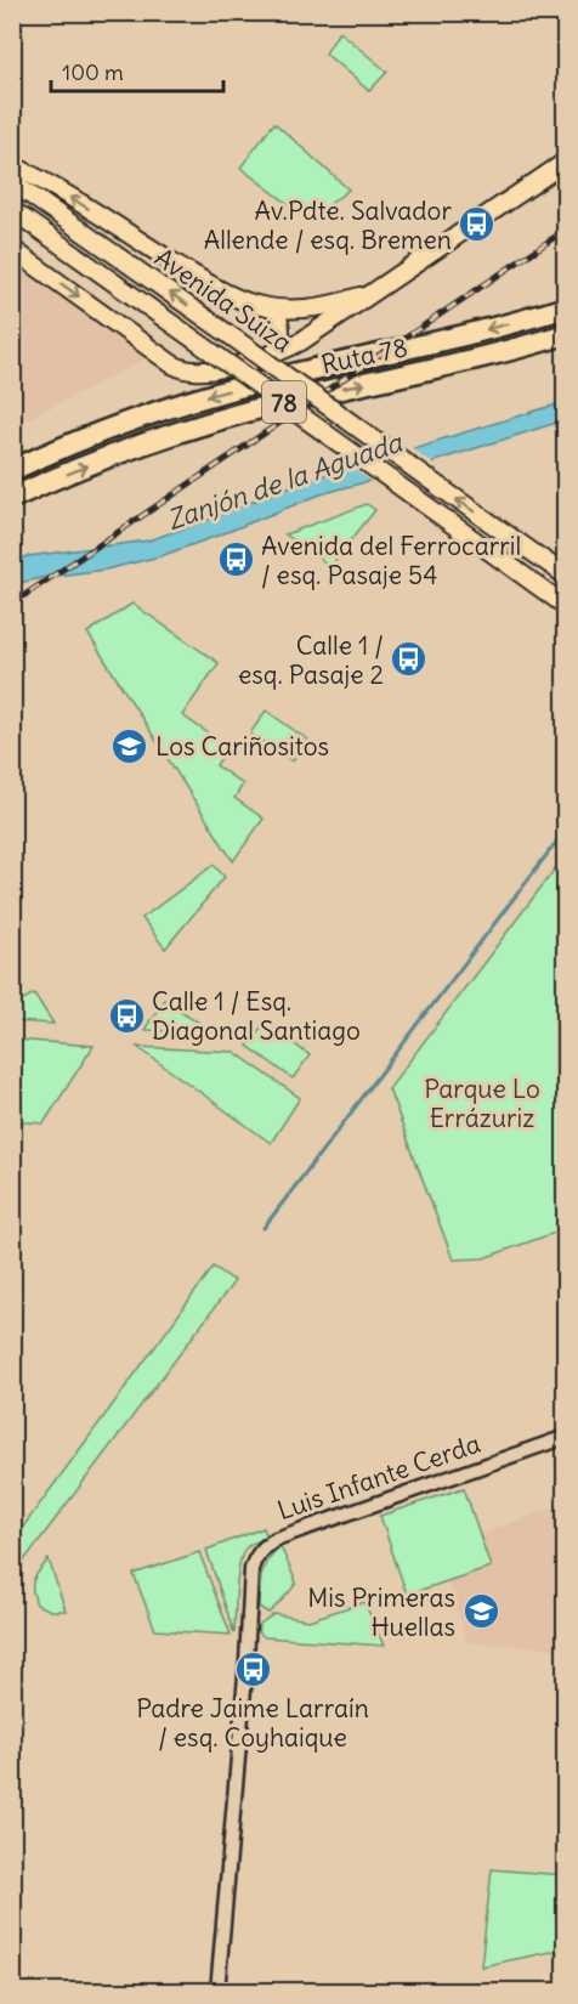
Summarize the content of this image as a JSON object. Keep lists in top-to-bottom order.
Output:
{
  "streets": {
    "highway": ["Ruta 78", "78"],
    "main road": ["Avenida Suiza"],
    "street": ["Luis Infante Cerda"]
  },
  "water": ["Zanjón de la Aguada"],
  "parks": ["Parque Lo Errázuriz"],
  "places": {
    "bus stop": [
      "Av.Pdte. Salvador Allende / esq. Bremen",
      "Avenida del Ferrocarril / esq. Pasaje 54",
      "Calle 1 / esq. Pasaje 2",
      "Calle 1 / Esq. Diagonal Santiago",
      "Padre Jaime Larraín / esq. Coyhaique"
    ],
    "school or university": ["Los Cariñositos", "Mis Primeras Huellas"]
  },
  "scale_bar": "100 m"
}
